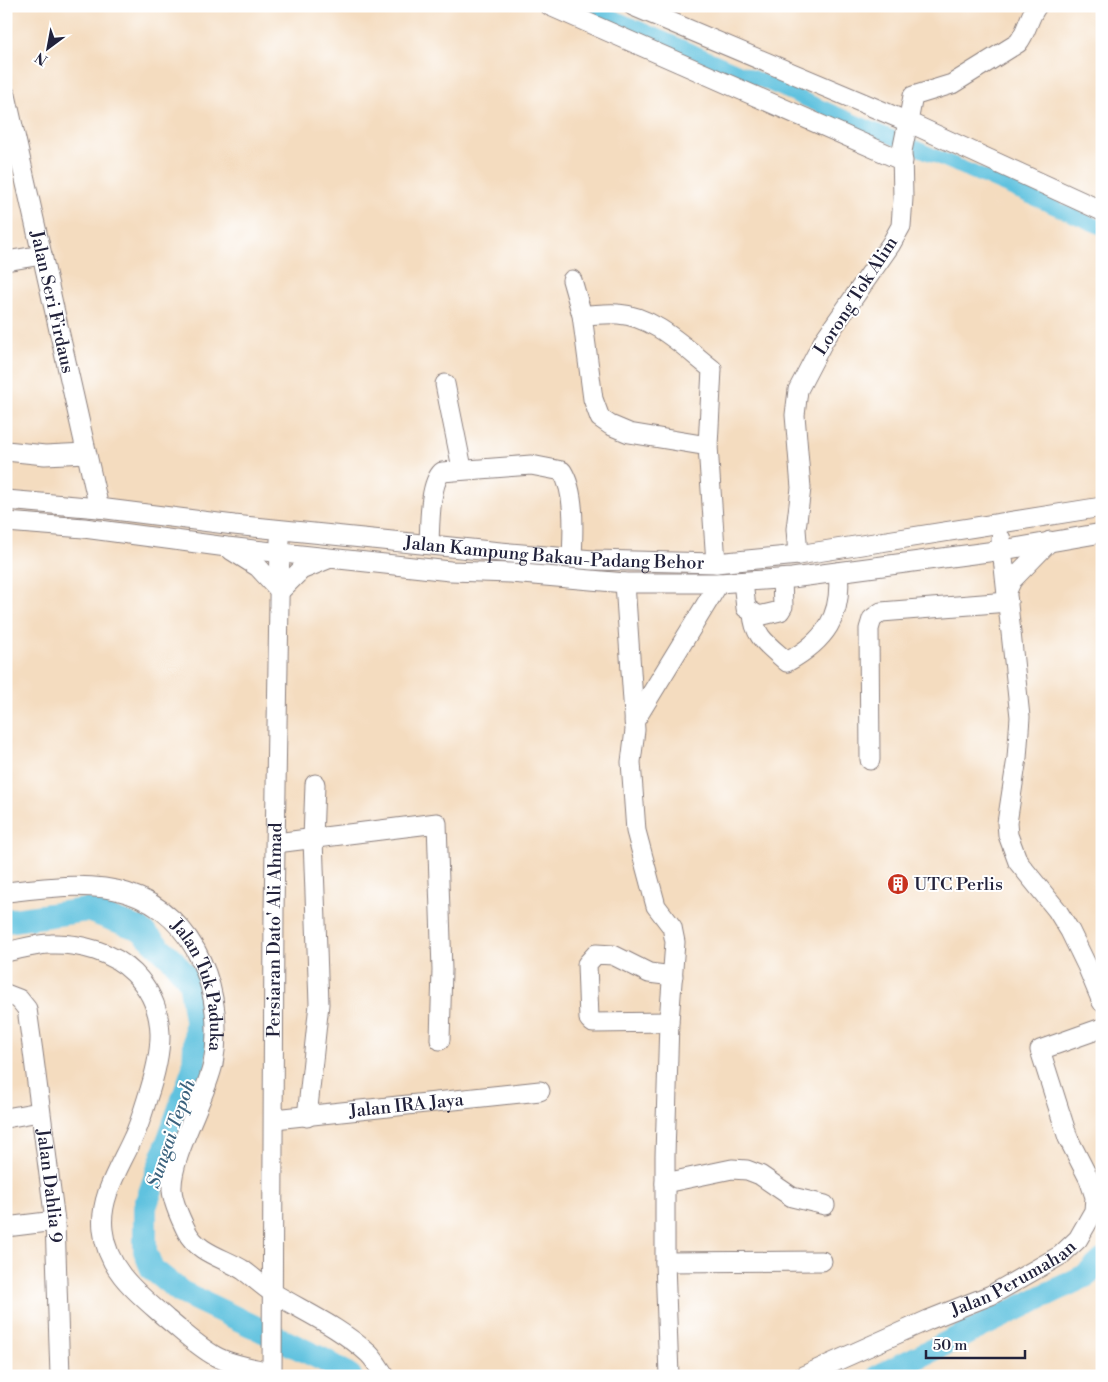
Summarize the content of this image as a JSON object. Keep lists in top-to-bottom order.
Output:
{
  "streets": {
    "street": [
      "Lorong Tok Alim",
      "Jalan Seri Firdaus",
      "Jalan Kampung Bakau-Padang Behor",
      "Persiaran Dato' Ali Ahmad",
      "Jalan Tuk Paduka",
      "Jalan IRA Jaya",
      "Jalan Dahlia 9",
      "Jalan Perumahan"
    ]
  },
  "crossings": [
    ["Lorong Tok Alim", "Jalan Kampung Bakau-Padang Behor"],
    ["Jalan Seri Firdaus", "Jalan Kampung Bakau-Padang Behor"],
    ["Jalan Kampung Bakau-Padang Behor", "Persiaran Dato' Ali Ahmad"],
    ["Persiaran Dato' Ali Ahmad", "Jalan Tuk Paduka"],
    ["Persiaran Dato' Ali Ahmad", "Jalan IRA Jaya"]
  ],
  "water": ["Sungai Tepoh"],
  "places": {
    "building": ["UTC Perlis"]
  },
  "scale_bar": "50 m",
  "north": "bottom left"
}
